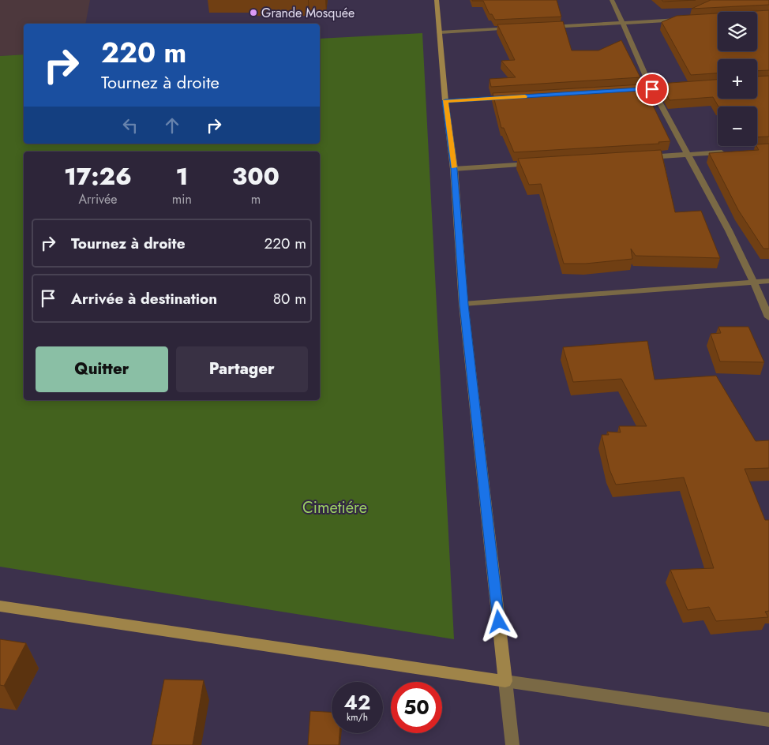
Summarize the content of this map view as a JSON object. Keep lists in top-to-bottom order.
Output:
{
  "parks": ["Cimetiére"],
  "places": ["Grande Mosquée"],
  "page": {
    "map_buttons": ["+", "−"],
    "turn": ["220 m", "Tournez à droite"],
    "eta": [
      "17:26",
      "Arrivée",
      "1",
      "min",
      "300",
      "m"
    ],
    "list": [
      {
        "name": "Tournez à droite",
        "value": "220 m"
      },
      {
        "name": "Arrivée à destination",
        "value": "80 m"
      }
    ],
    "buttons": ["Quitter", "Partager"],
    "speed": "42 km/h",
    "limit": "50"
  }
}
